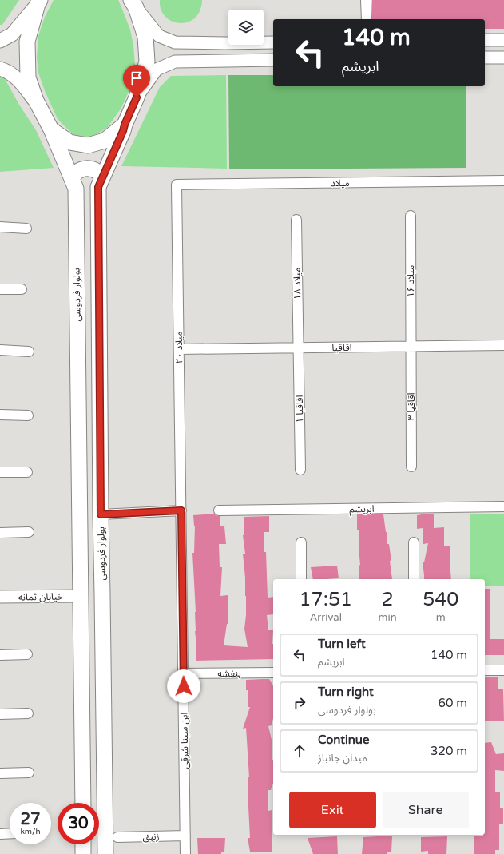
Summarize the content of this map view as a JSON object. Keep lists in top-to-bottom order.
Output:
{
  "streets": {
    "main road": ["بولوار فردوسی"],
    "street": [
      "میلاد",
      "میلاد ۱۶",
      "میلاد ۱۸",
      "میلاد ۲۰",
      "اقاقیا",
      "اقاقیا ۳",
      "اقاقیا ۱",
      "ابریشم",
      "خیابان ثمانه",
      "بنفشه",
      "ابن سینا شرقی",
      "زنبق"
    ]
  },
  "crossings": [
    ["میلاد", "میلاد ۲۰"],
    ["میلاد ۱۶", "اقاقیا"],
    ["میلاد ۱۶", "اقاقیا ۳"],
    ["میلاد ۱۸", "اقاقیا"],
    ["میلاد ۱۸", "اقاقیا ۱"],
    ["بولوار فردوسی", "خیابان ثمانه"],
    ["میلاد ۲۰", "اقاقیا"],
    ["میلاد ۲۰", "ابن سینا شرقی"],
    ["اقاقیا", "اقاقیا ۳"],
    ["اقاقیا", "اقاقیا ۱"],
    ["بنفشه", "ابن سینا شرقی"],
    ["ابن سینا شرقی", "زنبق"]
  ],
  "page": {
    "turn": ["140 m", "ابریشم"],
    "eta": [
      "17:51",
      "Arrival",
      "2",
      "min",
      "540",
      "m"
    ],
    "list": [
      {
        "name": "Turn left",
        "note": "ابریشم",
        "value": "140 m"
      },
      {
        "name": "Turn right",
        "note": "بولوار فردوسی",
        "value": "60 m"
      },
      {
        "name": "Continue",
        "note": "میدان جانباز",
        "value": "320 m"
      }
    ],
    "buttons": ["Exit", "Share"],
    "speed": "27 km/h",
    "limit": "30"
  }
}
